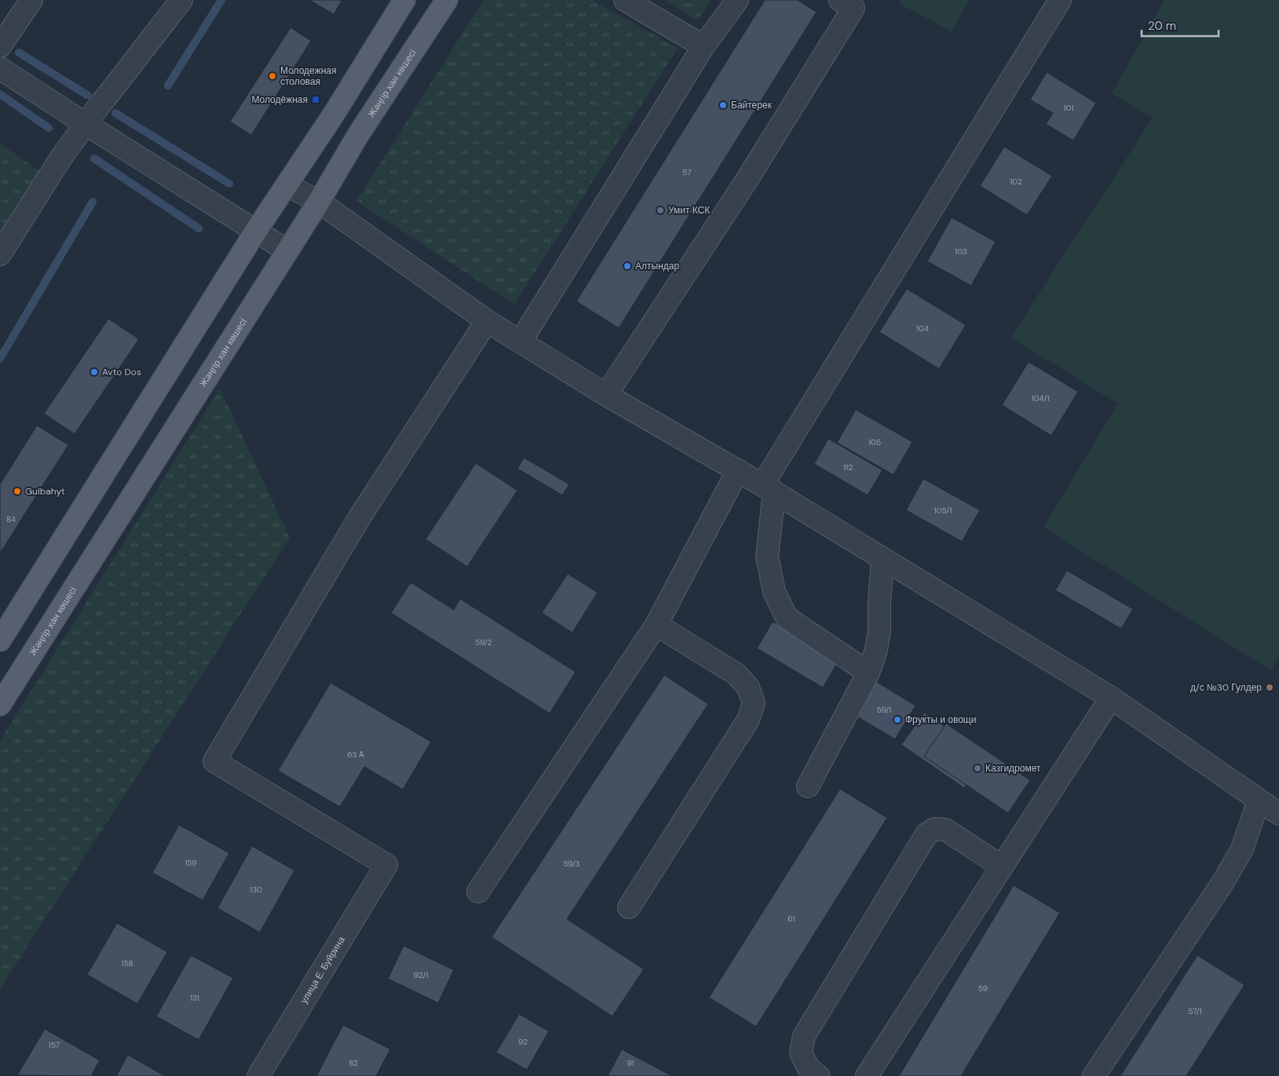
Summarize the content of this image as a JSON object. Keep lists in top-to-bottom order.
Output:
{
  "streets": {
    "main road": ["Жәңгір хан көшесі"],
    "street": ["улица Е. Буйрина"]
  },
  "places": {
    "other": [
      "Молодежная столовая",
      "Байтерек",
      "Умит КСК",
      "Алтындар",
      "Avto Dos",
      "Gulbahyt",
      "д/с №30 Гулдер",
      "Фрукты и овощи",
      "Казгидромет"
    ],
    "transit": ["Молодёжная"]
  },
  "house_numbers": [
    "101",
    "57",
    "102",
    "103",
    "104",
    "104/1",
    "105",
    "112",
    "105/1",
    "84",
    "59/2",
    "59/1",
    "63 А",
    "159",
    "59/3",
    "130",
    "61",
    "158",
    "92/1",
    "59",
    "131",
    "57/1",
    "92",
    "157",
    "82",
    "91"
  ],
  "scale_bar": "20 m"
}
